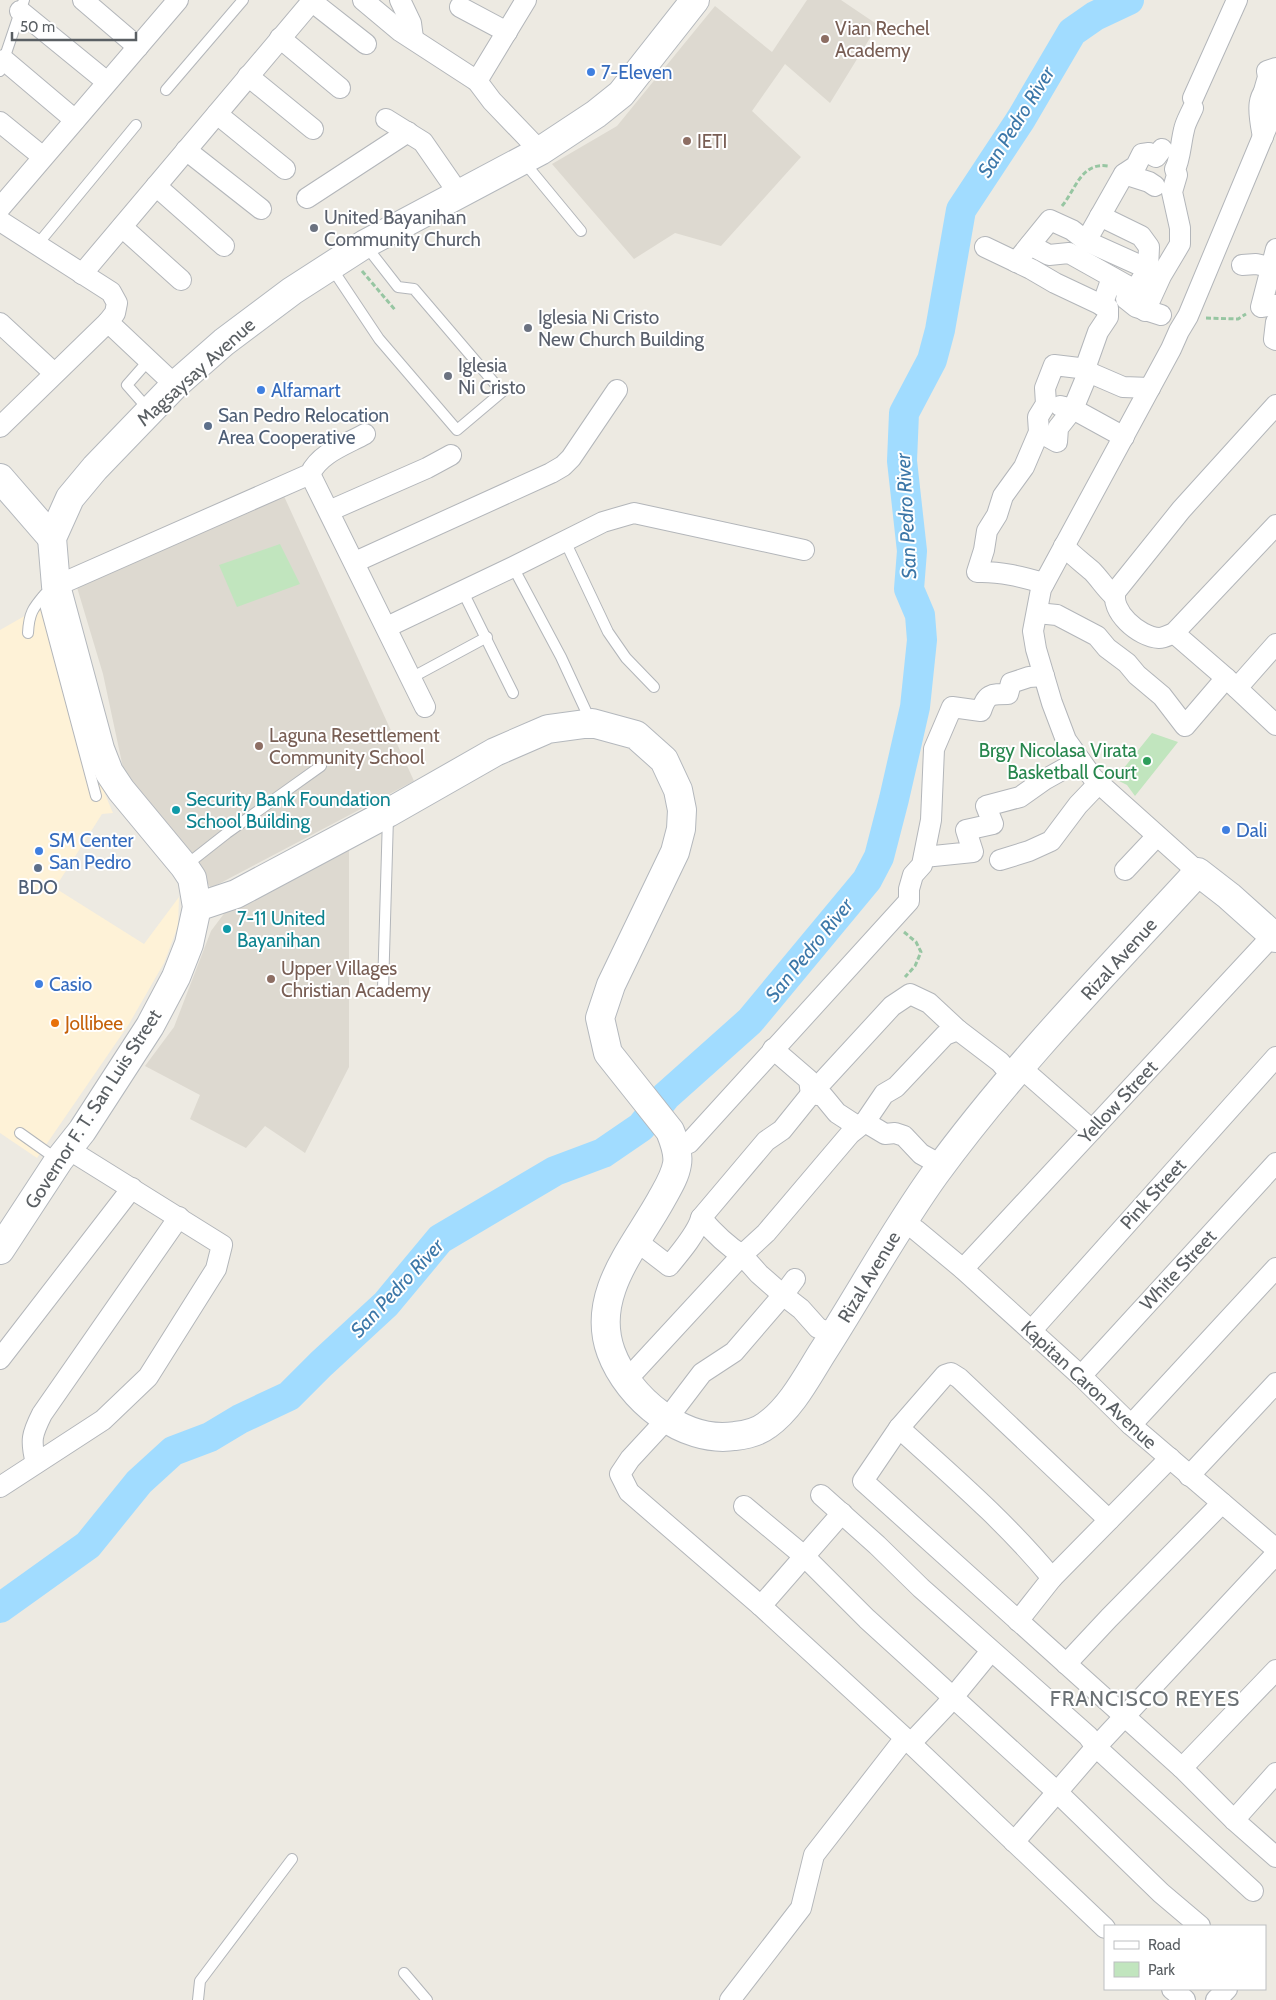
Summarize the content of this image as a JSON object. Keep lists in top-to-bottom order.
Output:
{
  "streets": {
    "main road": ["Magsaysay Avenue", "Rizal Avenue", "Governor F. T. San Luis Street"],
    "street": [
      "Yellow Street",
      "Pink Street",
      "White Street",
      "Kapitan Caron Avenue"
    ]
  },
  "crossings": [
    ["Magsaysay Avenue", "Governor F. T. San Luis Street"],
    ["Rizal Avenue", "Kapitan Caron Avenue"],
    ["Yellow Street", "Kapitan Caron Avenue"],
    ["Pink Street", "Kapitan Caron Avenue"],
    ["White Street", "Kapitan Caron Avenue"]
  ],
  "districts": ["FRANCISCO REYES"],
  "water": ["San Pedro River"],
  "places": [
    "Vian Rechel Academy",
    "7-Eleven",
    "IETI",
    "United Bayanihan Community Church",
    "Iglesia Ni Cristo New Church Building",
    "Iglesia Ni Cristo",
    "Alfamart",
    "San Pedro Relocation Area Cooperative",
    "Laguna Resettlement Community School",
    "Brgy Nicolasa Virata Basketball Court",
    "Security Bank Foundation School Building",
    "Dali",
    "SM Center San Pedro",
    "BDO",
    "7-11 United Bayanihan",
    "Upper Villages Christian Academy",
    "Casio",
    "Jollibee"
  ],
  "legend": ["Road", "Park"],
  "scale_bar": "50 m"
}
